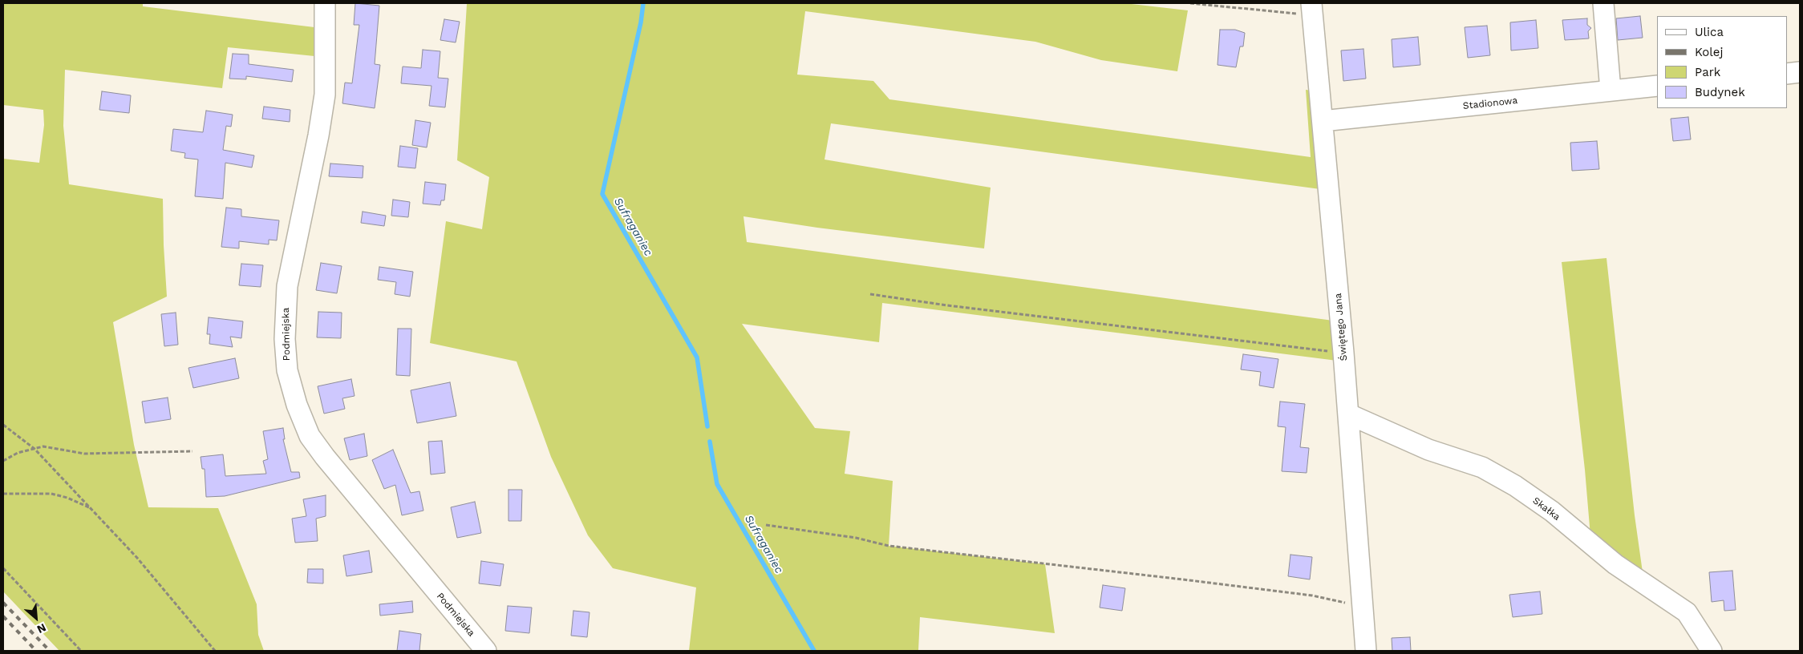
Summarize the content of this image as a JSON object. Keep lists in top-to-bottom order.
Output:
{
  "streets": {
    "street": [
      "Stadionowa",
      "Świętego Jana",
      "Podmiejska",
      "Skałka"
    ]
  },
  "crossings": [
    ["Stadionowa", "Świętego Jana"],
    ["Świętego Jana", "Skałka"]
  ],
  "water": ["Sufraganiec"],
  "legend": [
    "Ulica",
    "Kolej",
    "Park",
    "Budynek"
  ],
  "north": "bottom right"
}
